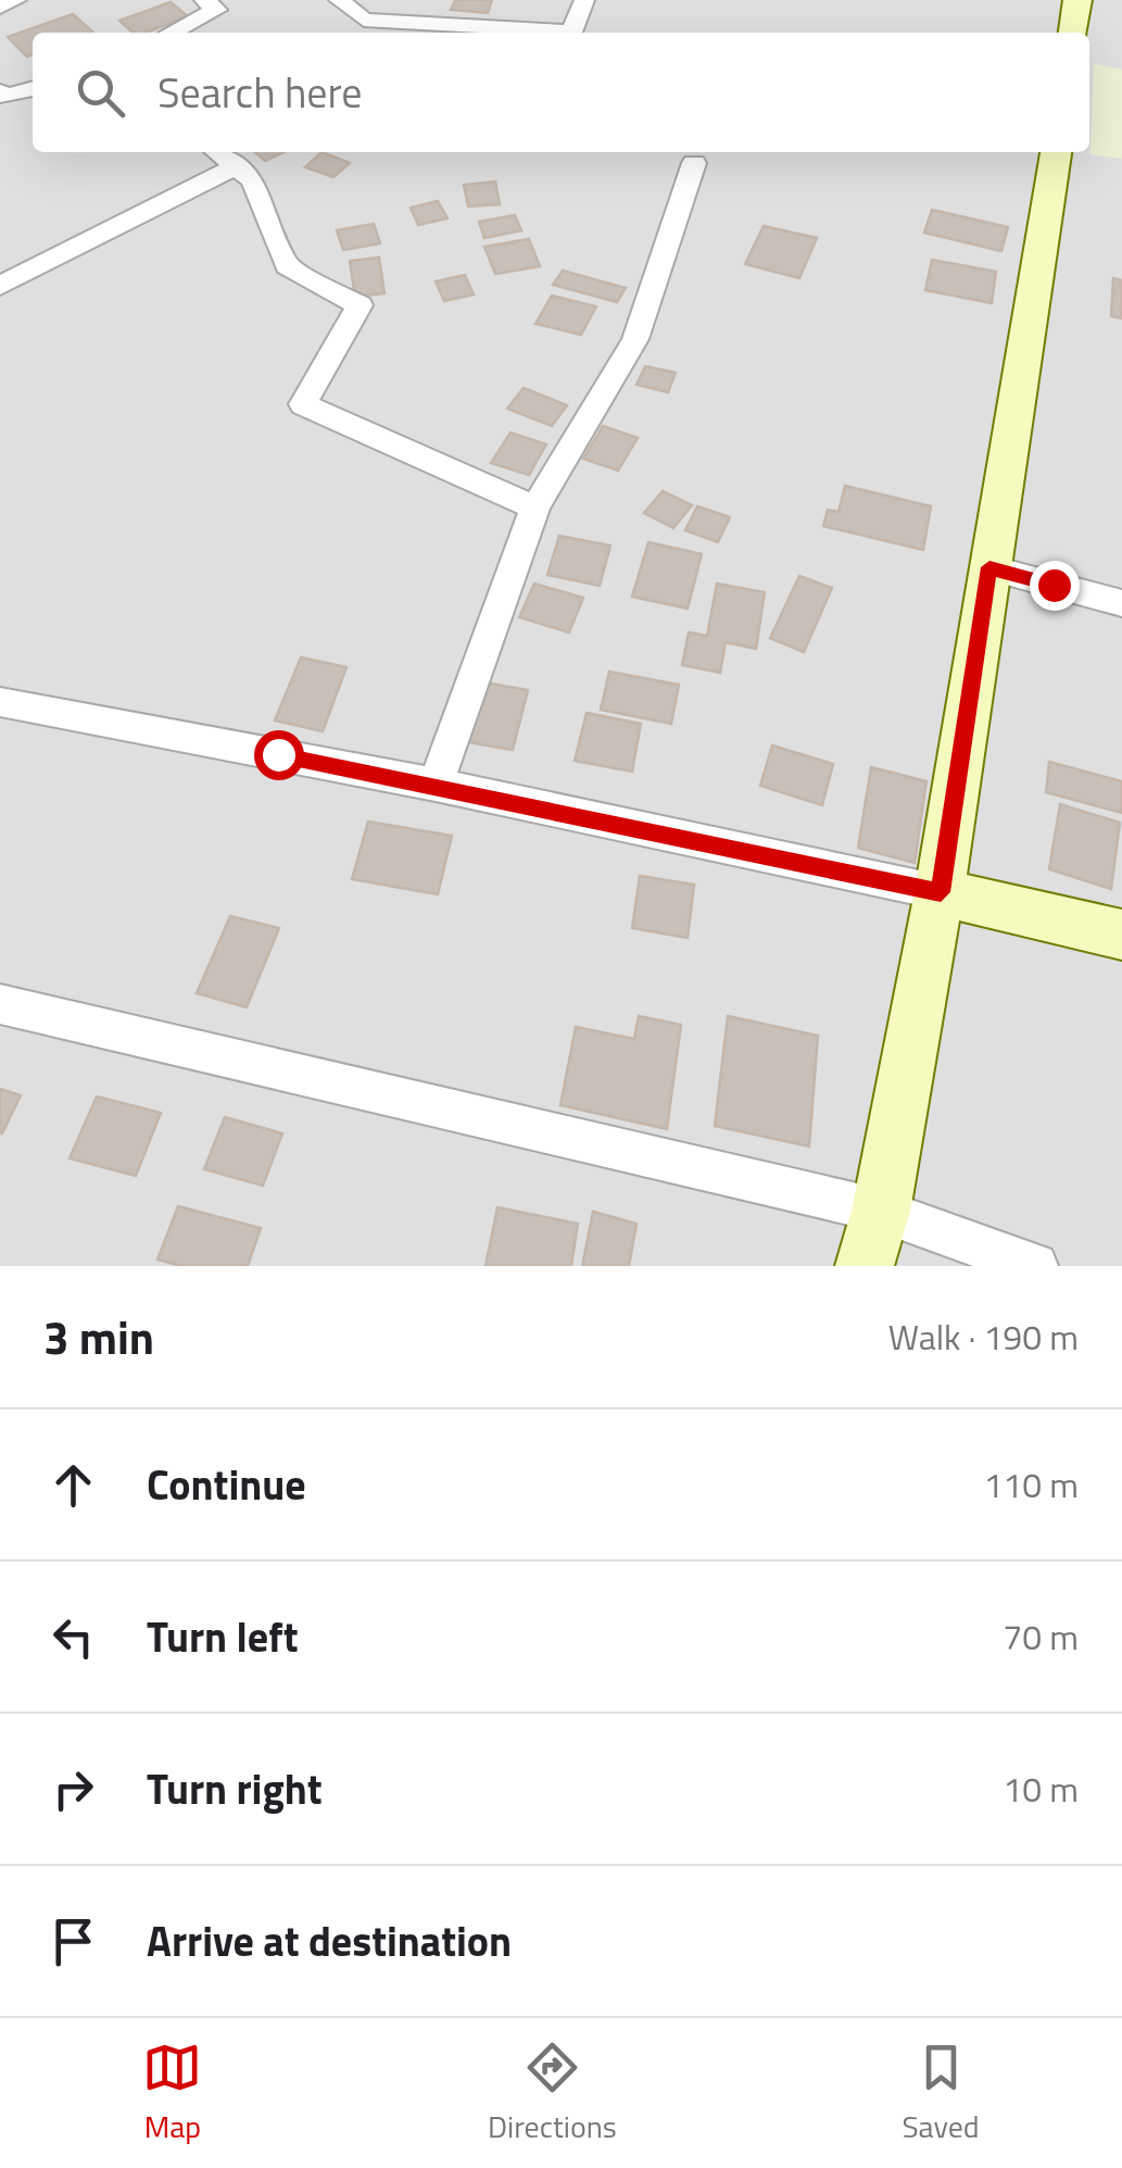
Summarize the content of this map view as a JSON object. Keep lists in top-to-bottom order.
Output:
{
  "page": {
    "search": "Search here",
    "heading": ["3 min", "Walk · 190 m"],
    "list": [
      ["Continue", "110 m"],
      ["Turn left", "70 m"],
      ["Turn right", "10 m"],
      "Arrive at destination"
    ],
    "nav": ["Map", "Directions", "Saved"]
  }
}
